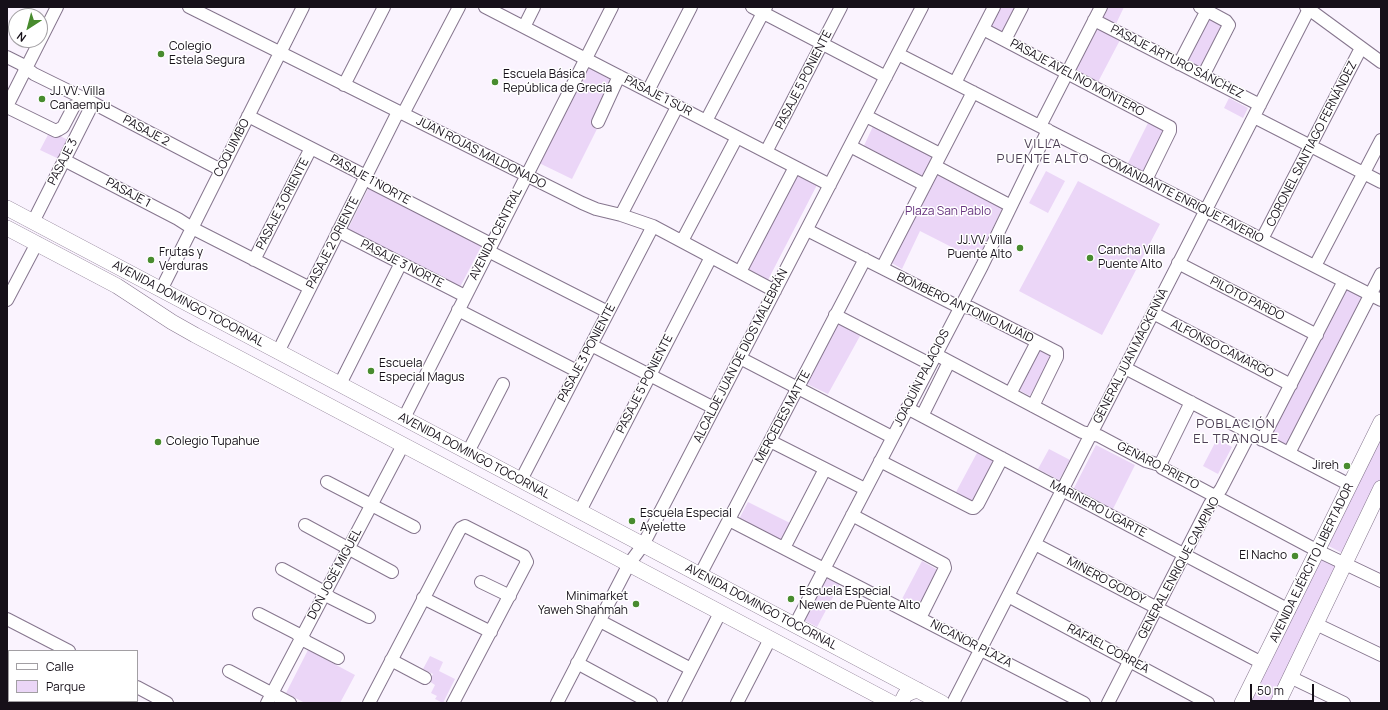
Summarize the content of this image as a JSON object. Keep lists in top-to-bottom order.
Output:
{
  "streets": {
    "main road": ["AVENIDA DOMINGO TOCORNAL", "AVENIDA EJÉRCITO LIBERTADOR"],
    "street": [
      "PASAJE ARTURO SÁNCHEZ",
      "PASAJE AVELINO MONTERO",
      "PASAJE 5 PONIENTE",
      "PASAJE 1 SUR",
      "PASAJE 2",
      "CORONEL SANTIAGO FERNÁNDEZ",
      "COQUIMBO",
      "JUAN ROJAS MALDONADO",
      "PASAJE 3",
      "PASAJE 1 NORTE",
      "PASAJE 1",
      "COMANDANTE ENRIQUE FAVERIO",
      "PASAJE 3 ORIENTE",
      "AVENIDA CENTRAL",
      "PASAJE 2 ORIENTE",
      "PASAJE 3 NORTE",
      "PILOTO PARDO",
      "BOMBERO ANTONIO MUAID",
      "ALFONSO CAMARGO",
      "PASAJE 3 PONIENTE",
      "ALCALDE JUAN DE DIOS MALEBRÁN",
      "GENERAL JUAN MACKENNA",
      "JOAQUÍN PALACIOS",
      "MERCEDES MATTE",
      "GENARO PRIETO",
      "MARINERO UGARTE",
      "GENERAL ENRIQUE CAMPINO",
      "DON JOSÉ MIGUEL",
      "MINERO GODOY",
      "NICANOR PLAZA",
      "RAFAEL CORREA"
    ]
  },
  "crossings": [
    ["PASAJE ARTURO SÁNCHEZ", "GENERAL JUAN MACKENNA"],
    ["PASAJE ARTURO SÁNCHEZ", "JOAQUÍN PALACIOS"],
    ["PASAJE AVELINO MONTERO", "COMANDANTE ENRIQUE FAVERIO"],
    ["PASAJE AVELINO MONTERO", "JOAQUÍN PALACIOS"],
    ["PASAJE 5 PONIENTE", "PASAJE 1 SUR"],
    ["PASAJE 5 PONIENTE", "JUAN ROJAS MALDONADO"],
    ["PASAJE 5 PONIENTE", "AVENIDA DOMINGO TOCORNAL"],
    ["PASAJE 1 SUR", "AVENIDA CENTRAL"],
    ["PASAJE 1 SUR", "ALCALDE JUAN DE DIOS MALEBRÁN"],
    ["PASAJE 2", "COQUIMBO"],
    ["PASAJE 2", "PASAJE 3"],
    ["CORONEL SANTIAGO FERNÁNDEZ", "COMANDANTE ENRIQUE FAVERIO"],
    ["COQUIMBO", "JUAN ROJAS MALDONADO"],
    ["COQUIMBO", "PASAJE 1 NORTE"],
    ["COQUIMBO", "PASAJE 1"],
    ["COQUIMBO", "AVENIDA DOMINGO TOCORNAL"],
    ["JUAN ROJAS MALDONADO", "AVENIDA CENTRAL"],
    ["JUAN ROJAS MALDONADO", "PASAJE 2 ORIENTE"],
    ["JUAN ROJAS MALDONADO", "PASAJE 3 PONIENTE"],
    ["JUAN ROJAS MALDONADO", "ALCALDE JUAN DE DIOS MALEBRÁN"],
    ["PASAJE 3", "PASAJE 1"],
    ["PASAJE 3", "AVENIDA DOMINGO TOCORNAL"],
    ["PASAJE 1 NORTE", "PASAJE 3 ORIENTE"],
    ["PASAJE 1 NORTE", "AVENIDA CENTRAL"],
    ["PASAJE 1 NORTE", "PASAJE 2 ORIENTE"],
    ["PASAJE 1 NORTE", "PASAJE 3 PONIENTE"],
    ["PASAJE 1", "PASAJE 3 ORIENTE"],
    ["PASAJE 1", "PASAJE 2 ORIENTE"],
    ["COMANDANTE ENRIQUE FAVERIO", "ALCALDE JUAN DE DIOS MALEBRÁN"],
    ["COMANDANTE ENRIQUE FAVERIO", "GENERAL JUAN MACKENNA"],
    ["COMANDANTE ENRIQUE FAVERIO", "JOAQUÍN PALACIOS"],
    ["AVENIDA CENTRAL", "PASAJE 3 NORTE"],
    ["AVENIDA CENTRAL", "AVENIDA DOMINGO TOCORNAL"],
    ["PASAJE 2 ORIENTE", "PASAJE 3 NORTE"],
    ["PASAJE 2 ORIENTE", "AVENIDA DOMINGO TOCORNAL"],
    ["PILOTO PARDO", "GENERAL JUAN MACKENNA"],
    ["AVENIDA DOMINGO TOCORNAL", "PASAJE 3 PONIENTE"],
    ["AVENIDA DOMINGO TOCORNAL", "ALCALDE JUAN DE DIOS MALEBRÁN"],
    ["AVENIDA DOMINGO TOCORNAL", "JOAQUÍN PALACIOS"],
    ["AVENIDA DOMINGO TOCORNAL", "MERCEDES MATTE"],
    ["AVENIDA DOMINGO TOCORNAL", "DON JOSÉ MIGUEL"],
    ["BOMBERO ANTONIO MUAID", "ALCALDE JUAN DE DIOS MALEBRÁN"],
    ["BOMBERO ANTONIO MUAID", "JOAQUÍN PALACIOS"],
    ["BOMBERO ANTONIO MUAID", "MERCEDES MATTE"],
    ["BOMBERO ANTONIO MUAID", "GENARO PRIETO"],
    ["ALFONSO CAMARGO", "GENERAL JUAN MACKENNA"],
    ["GENERAL JUAN MACKENNA", "GENARO PRIETO"],
    ["GENERAL JUAN MACKENNA", "MARINERO UGARTE"],
    ["GENERAL JUAN MACKENNA", "MINERO GODOY"],
    ["GENERAL JUAN MACKENNA", "NICANOR PLAZA"],
    ["GENERAL JUAN MACKENNA", "RAFAEL CORREA"],
    ["JOAQUÍN PALACIOS", "GENARO PRIETO"],
    ["JOAQUÍN PALACIOS", "MARINERO UGARTE"],
    ["JOAQUÍN PALACIOS", "NICANOR PLAZA"],
    ["MERCEDES MATTE", "GENARO PRIETO"],
    ["MERCEDES MATTE", "NICANOR PLAZA"],
    ["GENARO PRIETO", "AVENIDA EJÉRCITO LIBERTADOR"],
    ["GENARO PRIETO", "GENERAL ENRIQUE CAMPINO"],
    ["MARINERO UGARTE", "AVENIDA EJÉRCITO LIBERTADOR"],
    ["MARINERO UGARTE", "GENERAL ENRIQUE CAMPINO"],
    ["AVENIDA EJÉRCITO LIBERTADOR", "MINERO GODOY"],
    ["GENERAL ENRIQUE CAMPINO", "MINERO GODOY"],
    ["GENERAL ENRIQUE CAMPINO", "RAFAEL CORREA"]
  ],
  "districts": ["VILLA PUENTE ALTO", "POBLACIÓN EL TRANQUE"],
  "parks": ["Plaza San Pablo"],
  "places": [
    "Colegio Estela Segura",
    "Escuela Básica República de Grecia",
    "JJ.VV. Villa Canaempu",
    "JJ.VV. Villa Puente Alto",
    "Cancha Villa Puente Alto",
    "Frutas y Verduras",
    "Escuela Especial Magus",
    "Colegio Tupahue",
    "Jireh",
    "Escuela Especial Ayelette",
    "El Nacho",
    "Escuela Especial Newen de Puente Alto",
    "Minimarket Yaweh Shahmah"
  ],
  "legend": ["Calle", "Parque"],
  "scale_bar": "50 m",
  "north": "bottom left"
}
